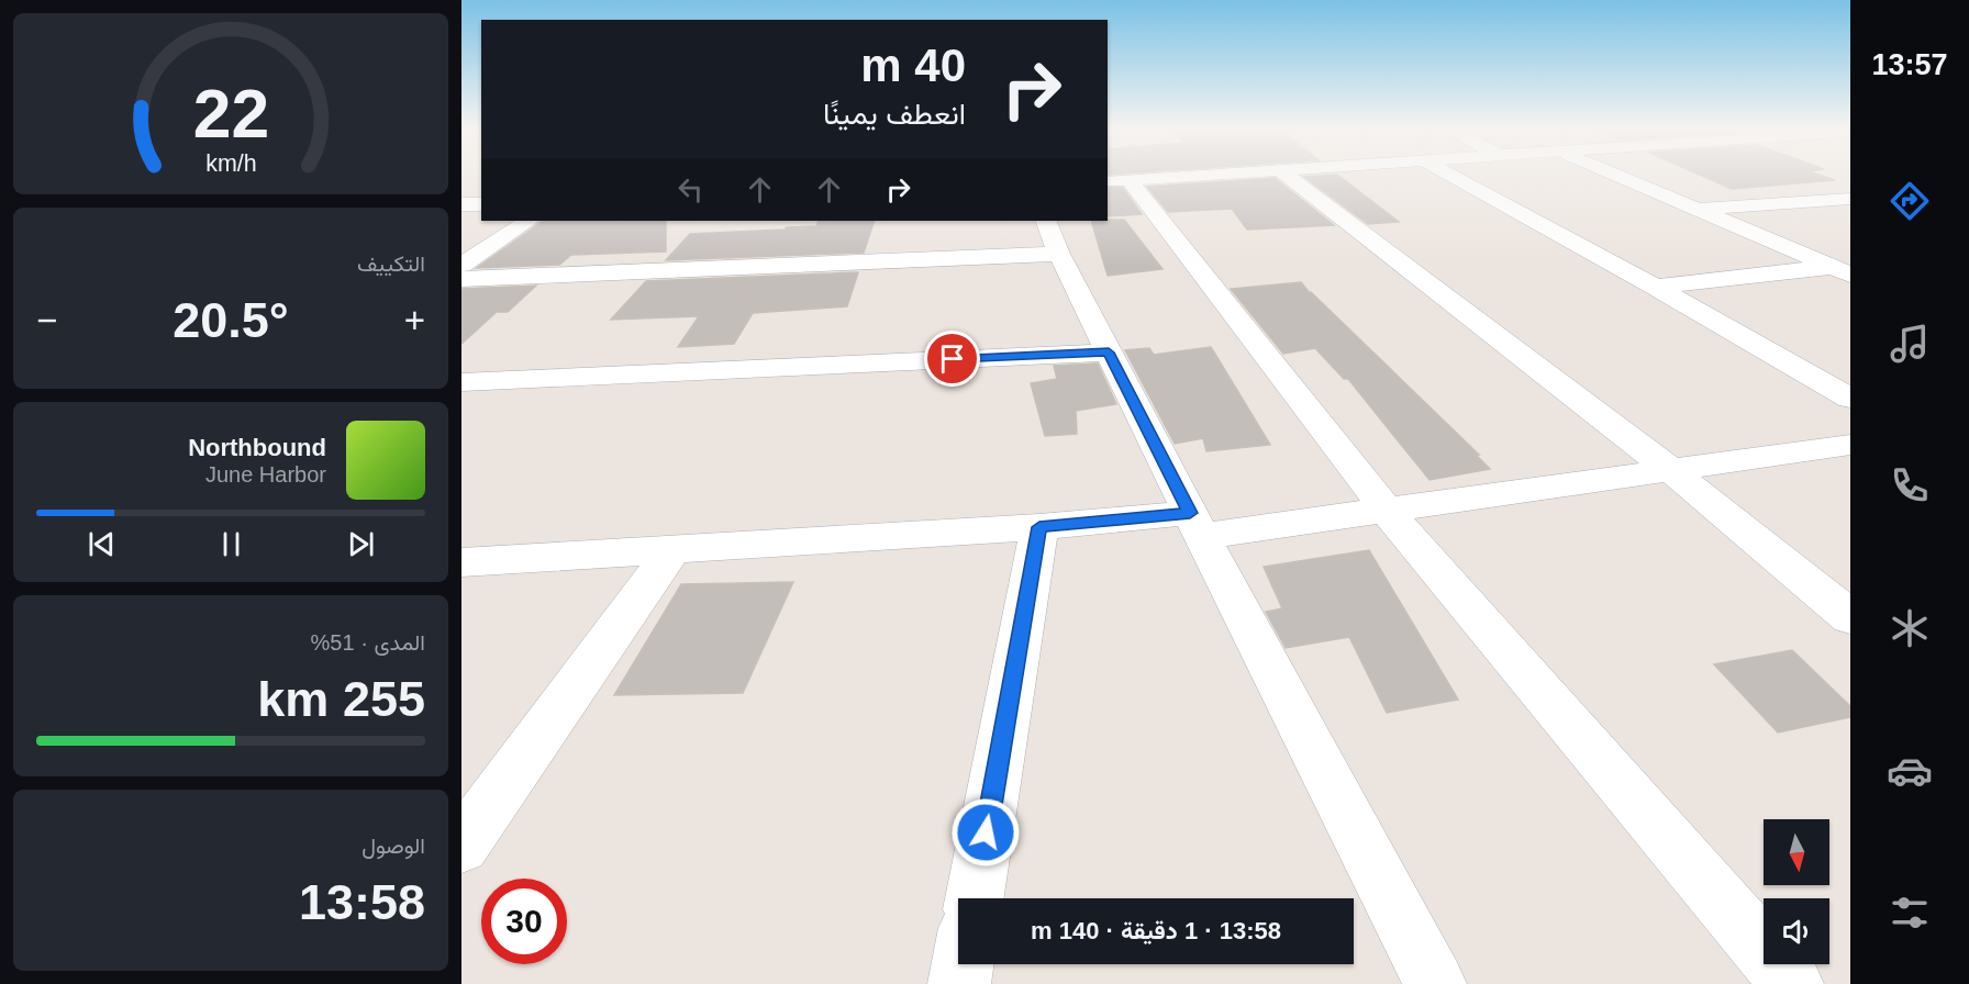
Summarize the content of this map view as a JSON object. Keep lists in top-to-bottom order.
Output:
{
  "north": "bottom",
  "page": {
    "tabs": "13:57",
    "turn": ["40 m", "انعطف يمينًا"],
    "tile": [
      "التكييف",
      ["المدى · 51%", "255 km"],
      ["الوصول", "13:58"]
    ],
    "heat": ["−", "20.5°", "+"],
    "song": ["Northbound", "June Harbor"],
    "limit": "30",
    "trip": "13:58 · 1 دقيقة · 140 m",
    "gauge": ["22", "km/h"]
  }
}
